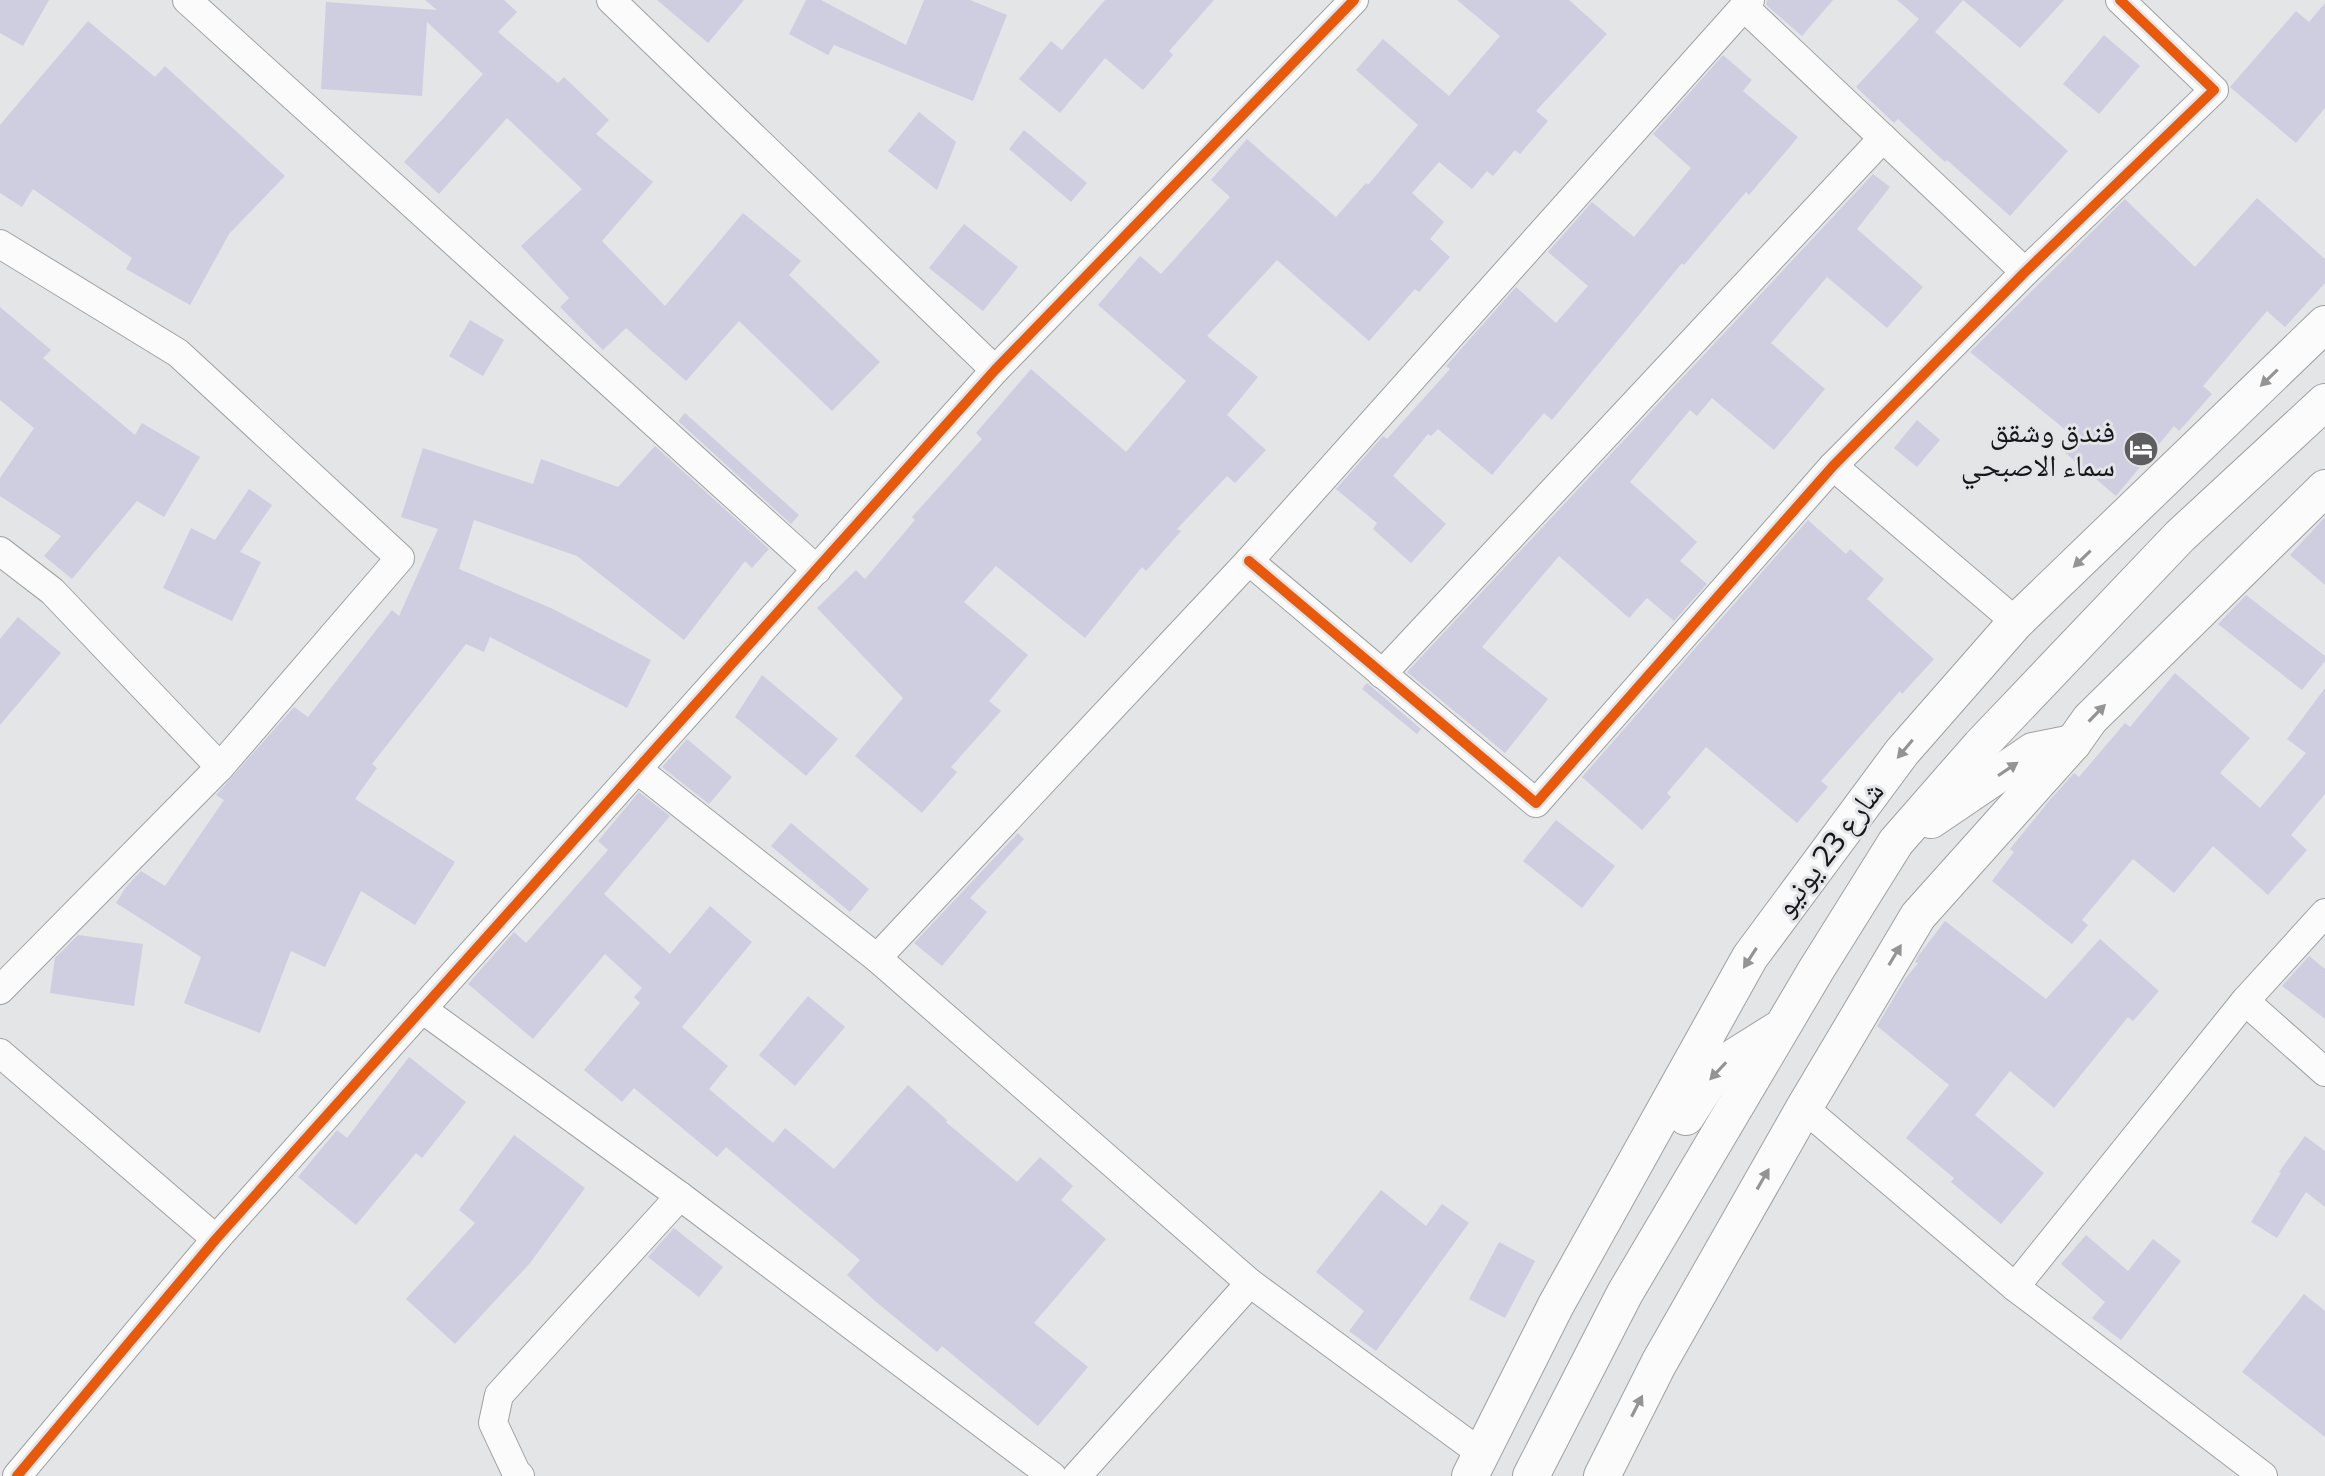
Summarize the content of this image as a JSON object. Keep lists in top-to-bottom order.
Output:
{
  "streets": {
    "street": ["شارع 23 يونيو"]
  },
  "places": {
    "hotel": ["فندق وشقق سماء الاصبحي"]
  }
}
